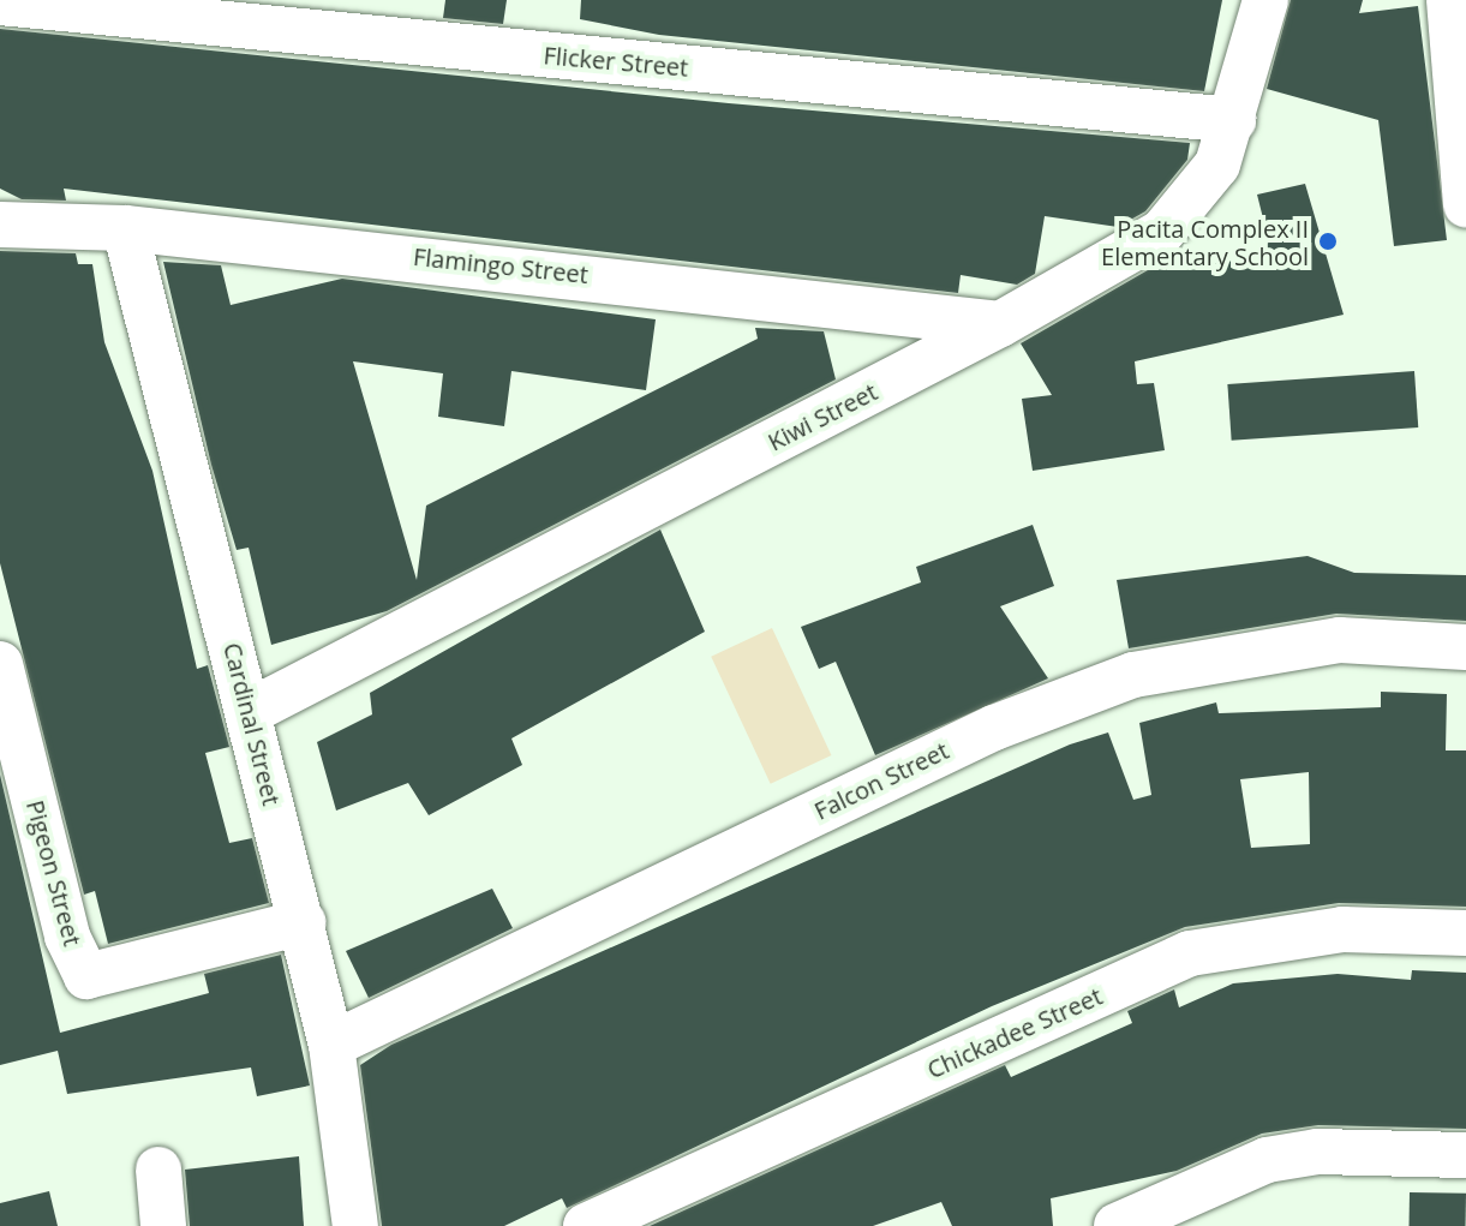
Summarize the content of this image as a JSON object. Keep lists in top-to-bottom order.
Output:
{
  "streets": {
    "street": [
      "Flicker Street",
      "Flamingo Street",
      "Kiwi Street",
      "Cardinal Street",
      "Falcon Street",
      "Pigeon Street",
      "Chickadee Street"
    ]
  },
  "crossings": [
    ["Flicker Street", "Kiwi Street"],
    ["Flamingo Street", "Kiwi Street"],
    ["Flamingo Street", "Cardinal Street"],
    ["Kiwi Street", "Cardinal Street"],
    ["Cardinal Street", "Falcon Street"],
    ["Cardinal Street", "Pigeon Street"]
  ],
  "places": ["Pacita Complex II Elementary School"]
}
